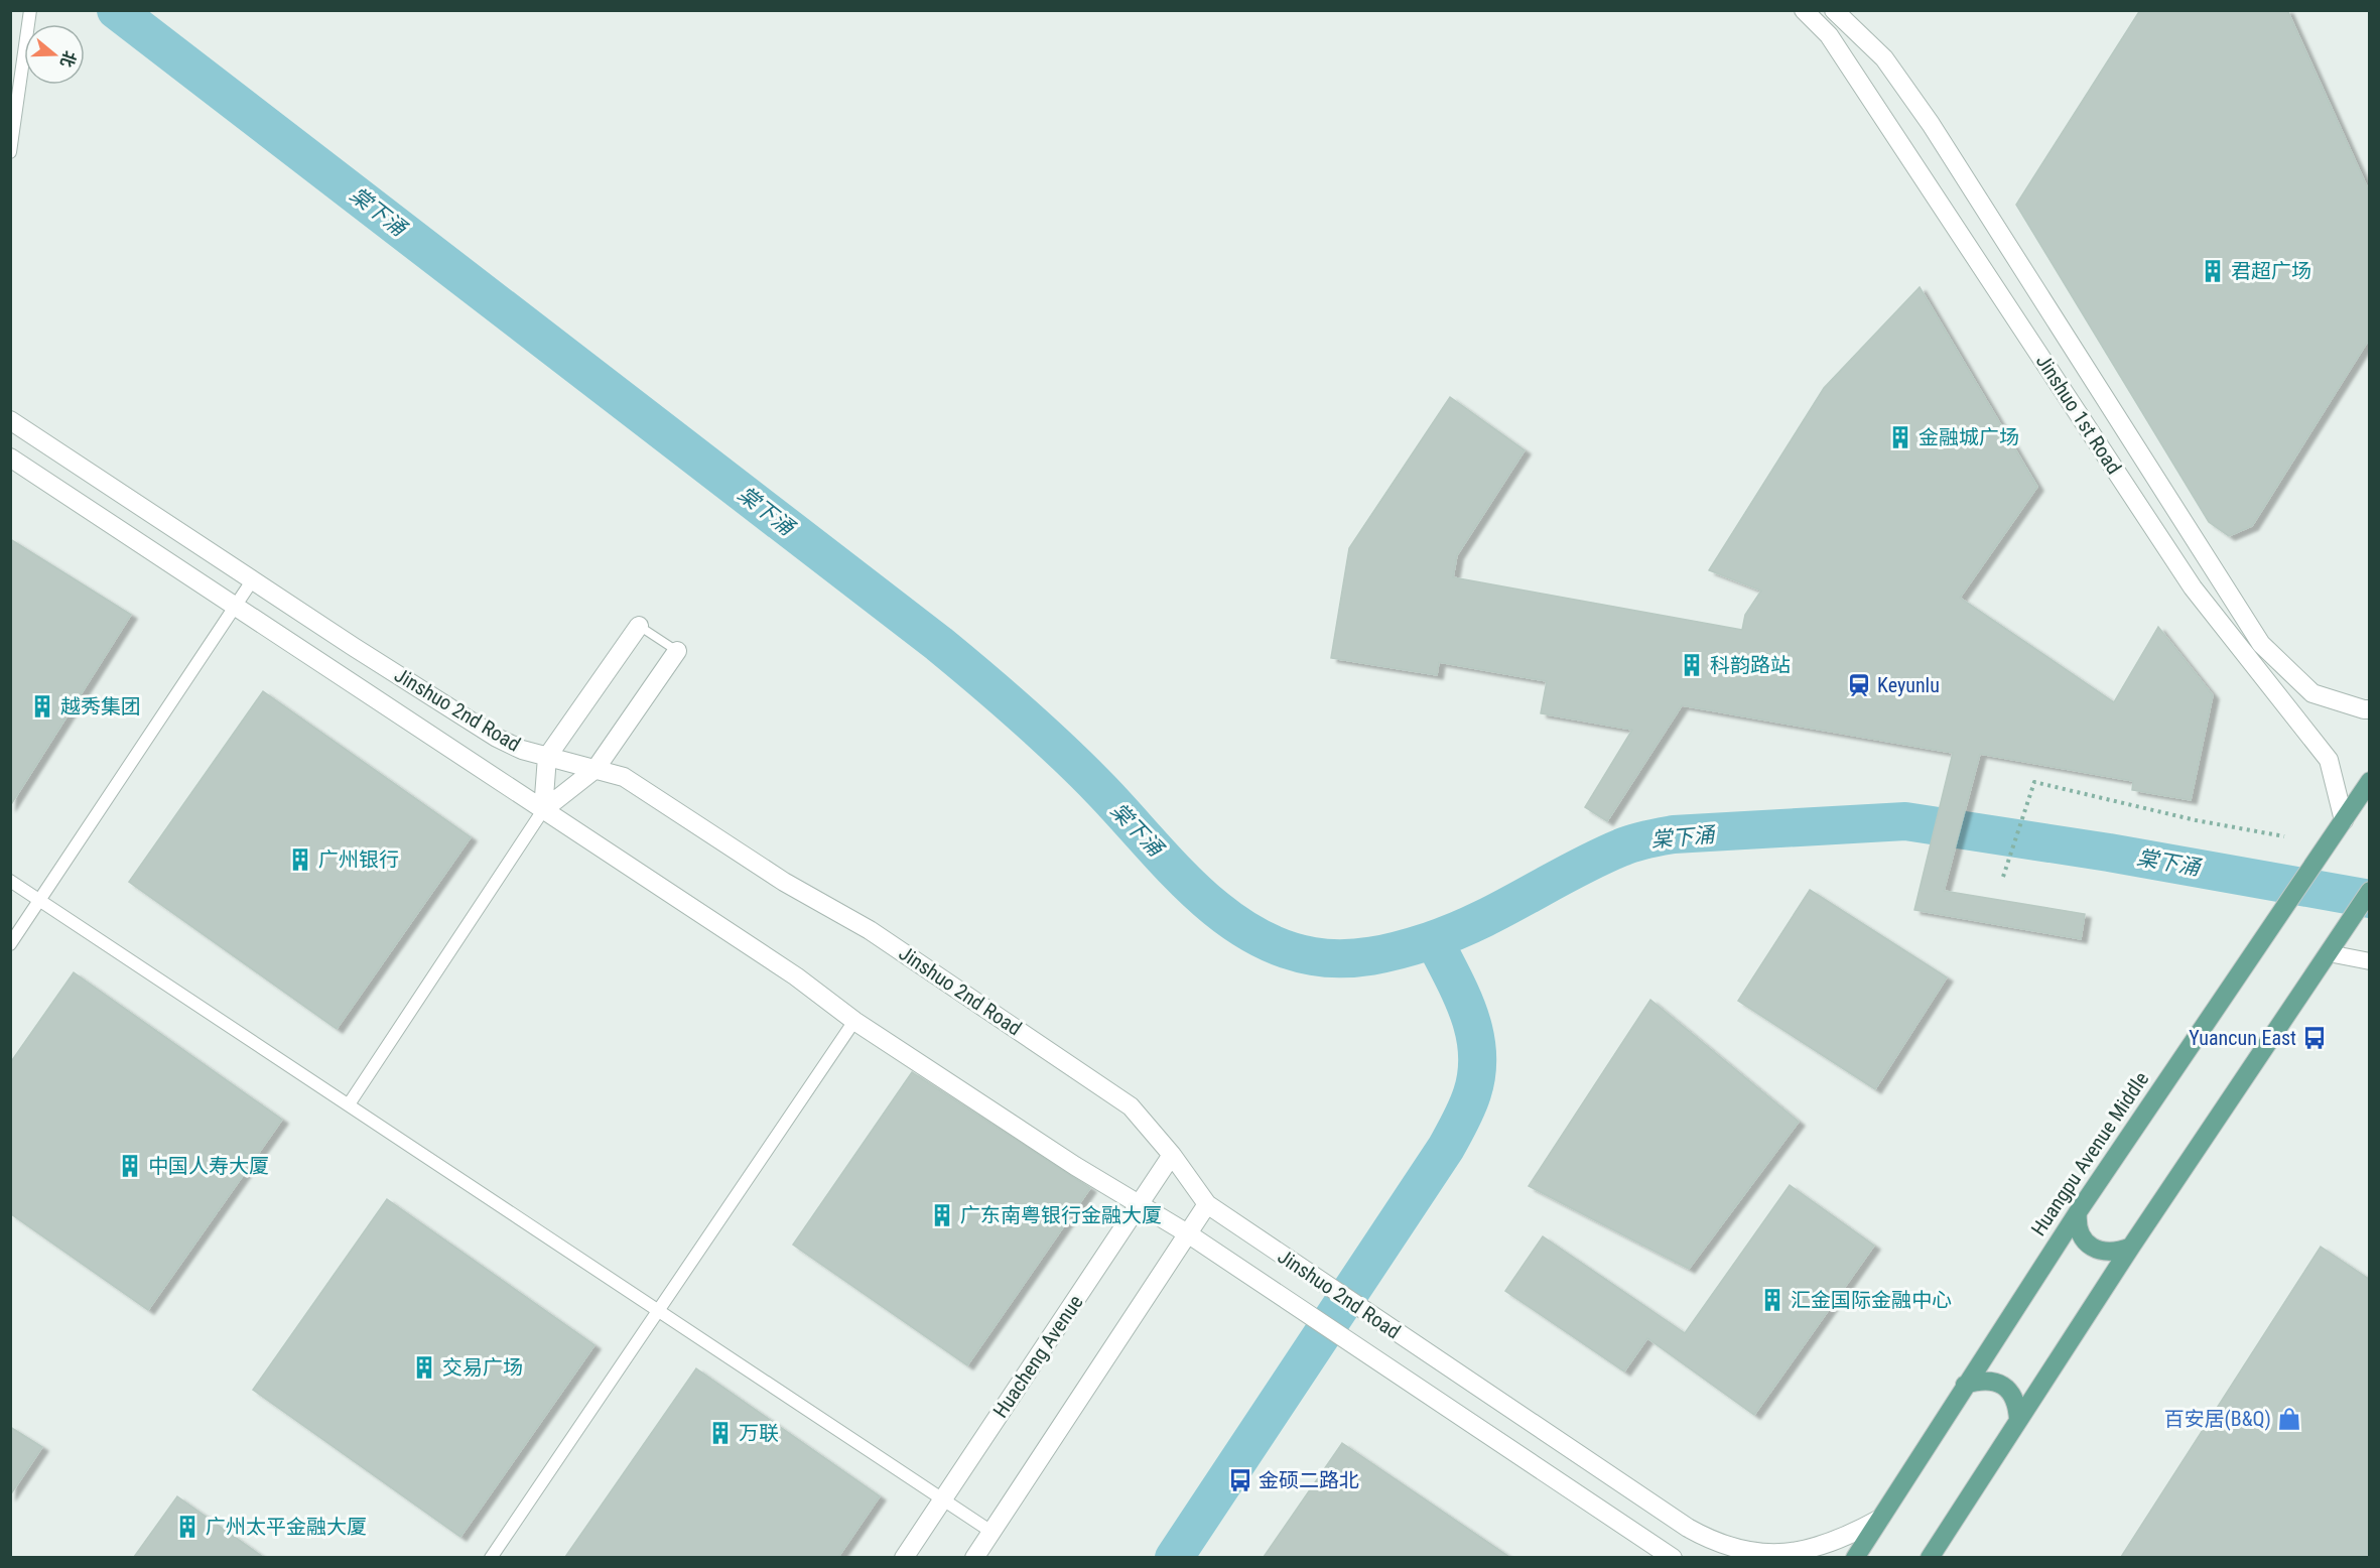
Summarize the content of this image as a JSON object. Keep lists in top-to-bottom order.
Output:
{
  "streets": {
    "main road": ["Huangpu Avenue Middle"],
    "street": ["Jinshuo 1st Road", "Jinshuo 2nd Road", "Huacheng Avenue"]
  },
  "crossings": [
    ["Jinshuo 1st Road", "Huangpu Avenue Middle"],
    ["Jinshuo 2nd Road", "Huangpu Avenue Middle"],
    ["Jinshuo 2nd Road", "Huacheng Avenue"]
  ],
  "water": ["棠下涌"],
  "places": {
    "building": [
      "君超广场",
      "金融城广场",
      "科韵路站",
      "越秀集团",
      "广州银行",
      "中国人寿大厦",
      "广东南粤银行金融大厦",
      "汇金国际金融中心",
      "交易广场",
      "万联",
      "广州太平金融大厦"
    ],
    "station": ["Keyunlu"],
    "bus stop": ["Yuancun East", "金硕二路北"],
    "shop": ["百安居(B&Q)"]
  },
  "north": "right"
}
